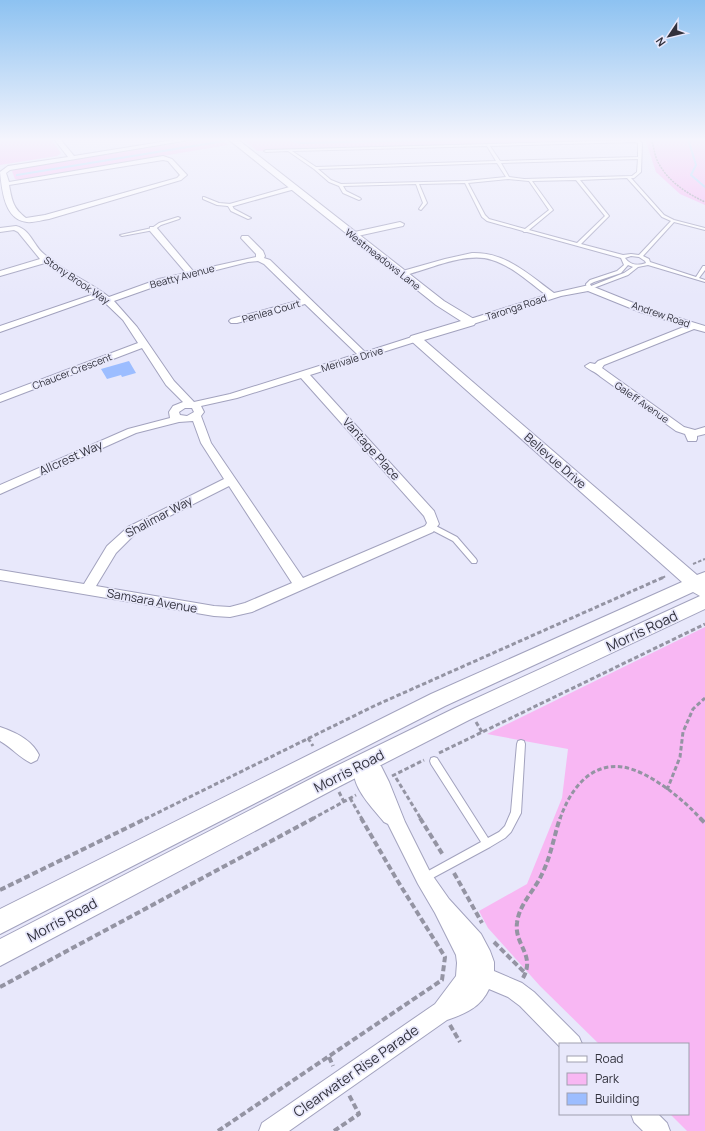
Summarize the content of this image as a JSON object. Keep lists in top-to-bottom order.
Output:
{
  "streets": {
    "street": [
      "Westmeadows Lane",
      "Beatty Avenue",
      "Stony Brook Way",
      "Taronga Road",
      "Penlea Court",
      "Andrew Road",
      "Merivale Drive",
      "Chaucer Crescent",
      "Galeff Avenue",
      "Vantage Place",
      "Allcrest Way",
      "Bellevue Drive",
      "Shalimar Way",
      "Samsara Avenue",
      "Morris Road",
      "Clearwater Rise Parade"
    ]
  },
  "crossings": [
    ["Westmeadows Lane", "Taronga Road"],
    ["Westmeadows Lane", "Merivale Drive"],
    ["Beatty Avenue", "Stony Brook Way"],
    ["Stony Brook Way", "Merivale Drive"],
    ["Stony Brook Way", "Chaucer Crescent"],
    ["Stony Brook Way", "Allcrest Way"],
    ["Stony Brook Way", "Shalimar Way"],
    ["Stony Brook Way", "Samsara Avenue"],
    ["Taronga Road", "Andrew Road"],
    ["Taronga Road", "Merivale Drive"],
    ["Andrew Road", "Galeff Avenue"],
    ["Merivale Drive", "Vantage Place"],
    ["Merivale Drive", "Bellevue Drive"],
    ["Bellevue Drive", "Morris Road"],
    ["Shalimar Way", "Samsara Avenue"]
  ],
  "legend": ["Road", "Park", "Building"],
  "north": "bottom left"
}
